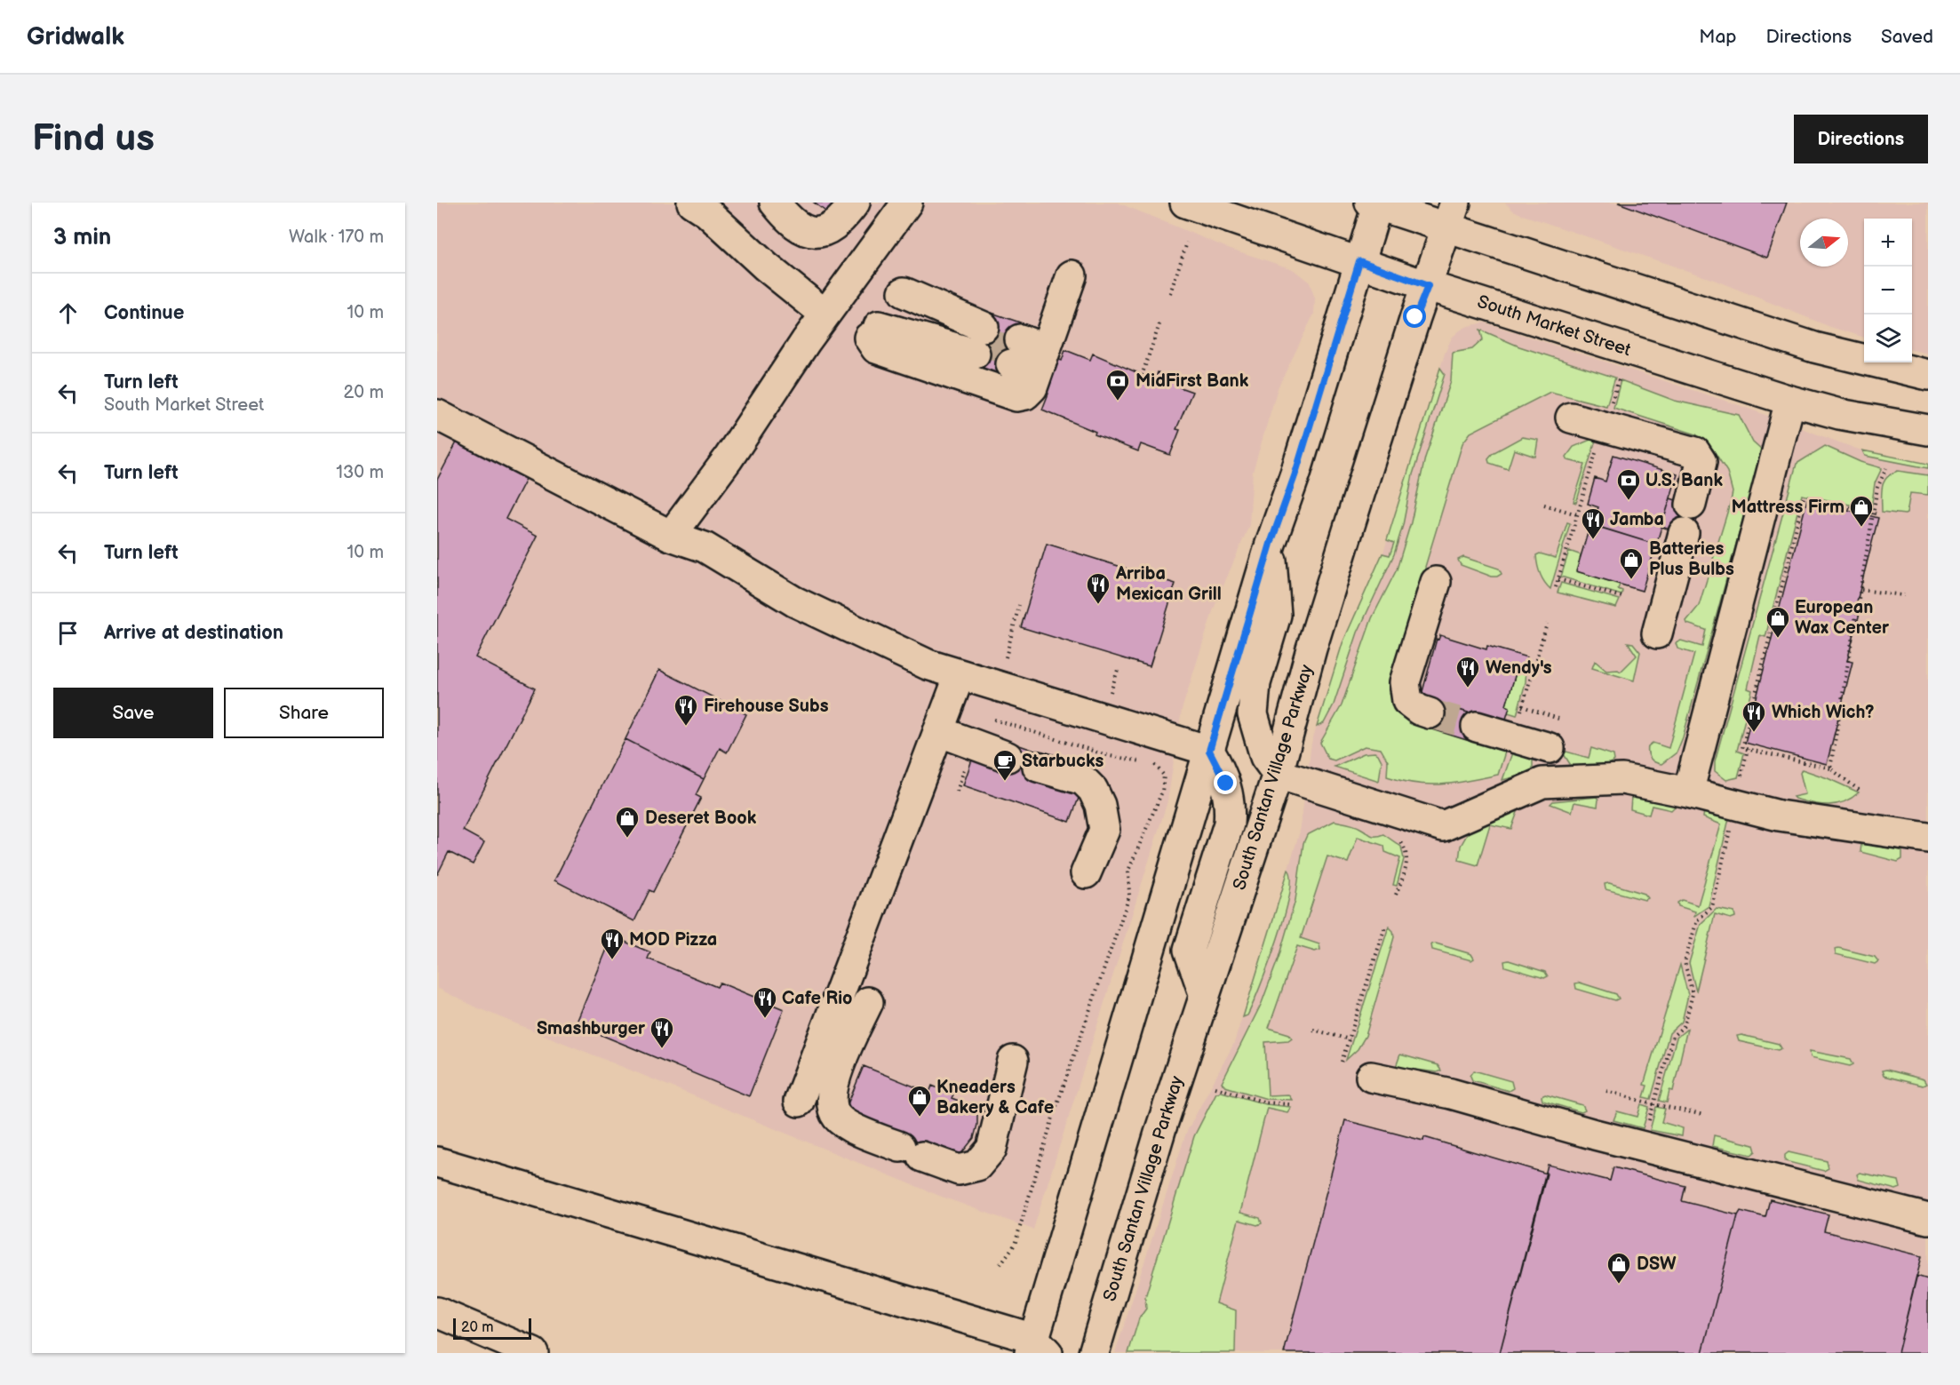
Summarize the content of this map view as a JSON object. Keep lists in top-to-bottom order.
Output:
{
  "streets": {
    "main road": ["South Market Street", "South Santan Village Parkway"]
  },
  "crossings": [
    ["South Market Street", "South Santan Village Parkway"]
  ],
  "places": {
    "bank": ["MidFirst Bank", "U.S. Bank"],
    "shop": [
      "Mattress Firm",
      "Batteries Plus Bulbs",
      "European Wax Center",
      "Deseret Book",
      "Kneaders Bakery & Cafe",
      "DSW"
    ],
    "restaurant": [
      "Jamba",
      "Arriba Mexican Grill",
      "Wendy's",
      "Firehouse Subs",
      "Which Wich?",
      "MOD Pizza",
      "Cafe Rio",
      "Smashburger"
    ],
    "cafe": ["Starbucks"]
  },
  "scale_bar": "20 m",
  "north": "right",
  "page": {
    "header": "Gridwalk",
    "nav": ["Map", "Directions", "Saved"],
    "buttons": [
      "Directions",
      ["Save", "Share"]
    ],
    "title": "Find us",
    "heading": ["3 min", "Walk · 170 m"],
    "map_buttons": ["+", "−"],
    "list": [
      ["Continue", "10 m"],
      ["Turn left", "South Market Street", "20 m"],
      ["Turn left", "130 m"],
      ["Turn left", "10 m"],
      "Arrive at destination"
    ],
    "scale": "20 m"
  }
}
